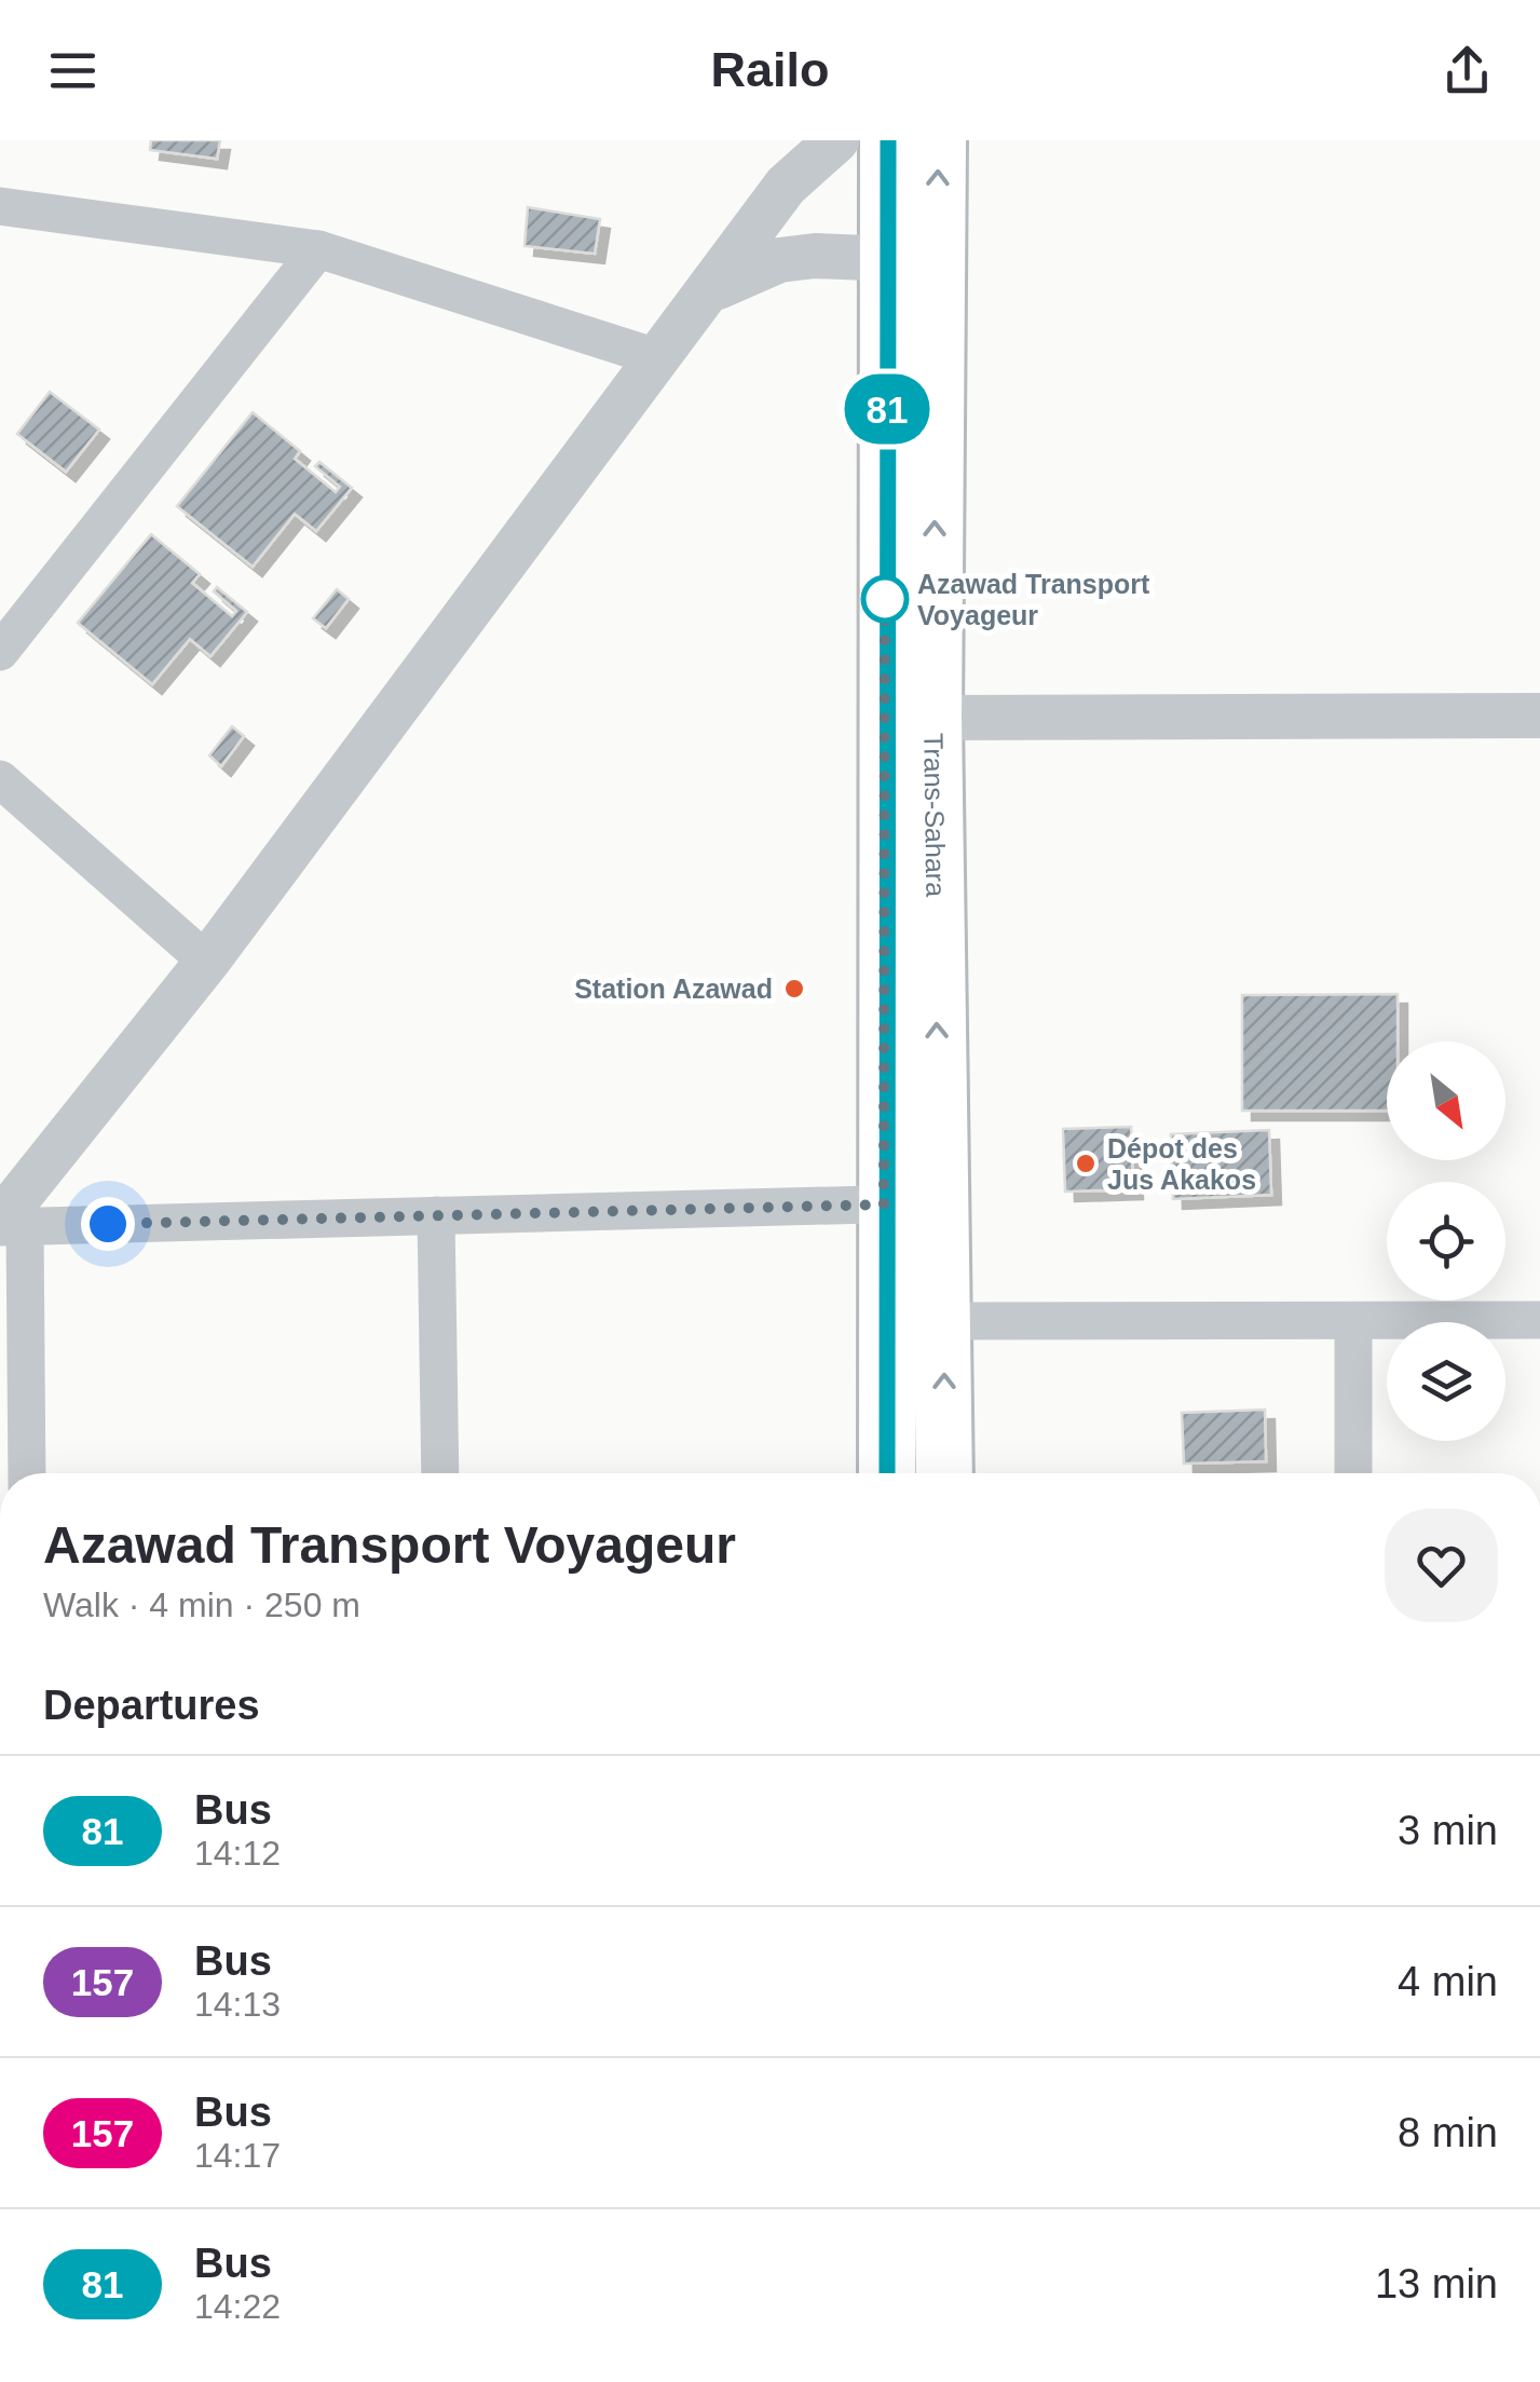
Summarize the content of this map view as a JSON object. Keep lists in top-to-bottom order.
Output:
{
  "streets": {
    "main road": ["Trans-Sahara"]
  },
  "places": ["Azawad Transport Voyageur", "Station Azawad", "Dépot des Jus Akakos"],
  "lines": ["bus line 81"],
  "north": "bottom right",
  "page": {
    "header": "Railo",
    "on_map": "81",
    "heading": [
      ["Azawad Transport Voyageur", "Walk · 4 min · 250 m"],
      "Departures"
    ],
    "list": [
      {
        "mark": "81",
        "name": "Bus",
        "note": "14:12",
        "value": "3 min"
      },
      {
        "mark": "157",
        "name": "Bus",
        "note": "14:13",
        "value": "4 min"
      },
      {
        "mark": "157",
        "name": "Bus",
        "note": "14:17",
        "value": "8 min"
      },
      {
        "mark": "81",
        "name": "Bus",
        "note": "14:22",
        "value": "13 min"
      }
    ]
  }
}
